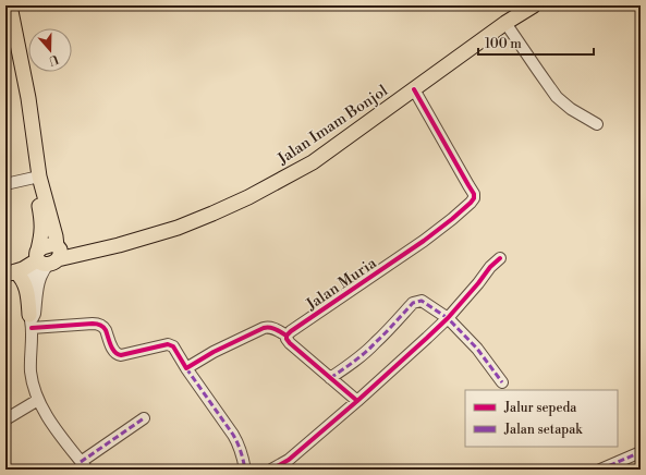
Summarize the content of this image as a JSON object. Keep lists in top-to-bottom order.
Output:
{
  "streets": {
    "main road": ["Jalan Imam Bonjol"],
    "street": ["Jalan Muria"]
  },
  "crossings": [
    ["Jalan Imam Bonjol", "Jalan Muria"]
  ],
  "legend": ["Jalur sepeda", "Jalan setapak"],
  "scale_bar": "100 m",
  "north": "bottom"
}
